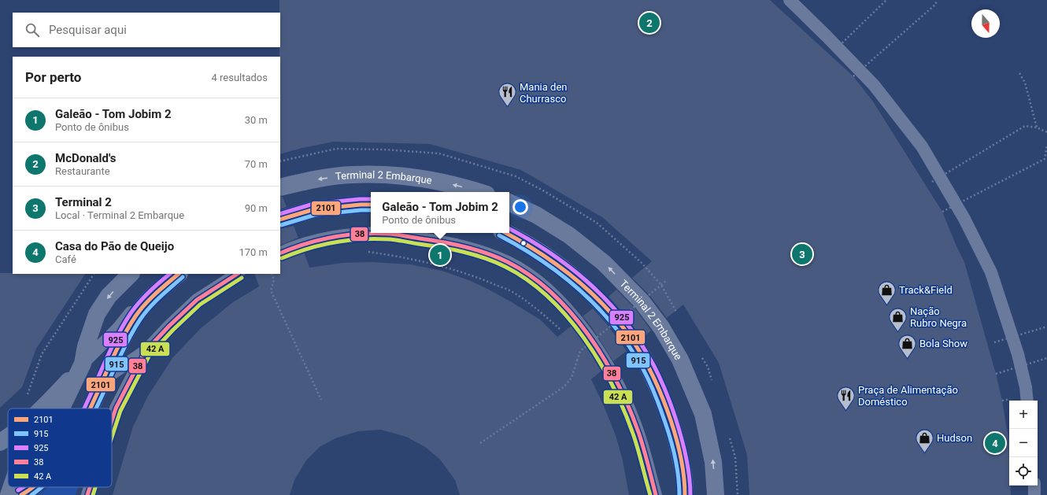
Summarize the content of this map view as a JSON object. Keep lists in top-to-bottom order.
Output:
{
  "streets": {
    "street": ["Terminal 2 Embarque"]
  },
  "one_way": ["Terminal 2 Embarque"],
  "places": {
    "restaurant": ["Mania den Churrasco", "Praça de Alimentação Doméstico"],
    "shop": [
      "Track&Field",
      "Nação Rubro Negra",
      "Bola Show",
      "Hudson"
    ]
  },
  "lines": [
    "transit line 925",
    "transit line 2101",
    "transit line 915",
    "transit line 38"
  ],
  "legend": [
    "2101",
    "915",
    "925",
    "38",
    "42 A"
  ],
  "north": "bottom",
  "page": {
    "pins": [
      "2",
      "3",
      "1",
      "4"
    ],
    "search": "Pesquisar aqui",
    "heading": ["Por perto", "4 resultados"],
    "list": [
      {
        "mark": "1",
        "name": "Galeão - Tom Jobim 2",
        "note": "Ponto de ônibus",
        "value": "30 m"
      },
      {
        "mark": "2",
        "name": "McDonald's",
        "note": "Restaurante",
        "value": "70 m"
      },
      {
        "mark": "3",
        "name": "Terminal 2",
        "note": "Local · Terminal 2 Embarque",
        "value": "90 m"
      },
      {
        "mark": "4",
        "name": "Casa do Pão de Queijo",
        "note": "Café",
        "value": "170 m"
      }
    ],
    "popup": ["Galeão - Tom Jobim 2", "Ponto de ônibus"],
    "map_buttons": ["+", "−"]
  }
}
